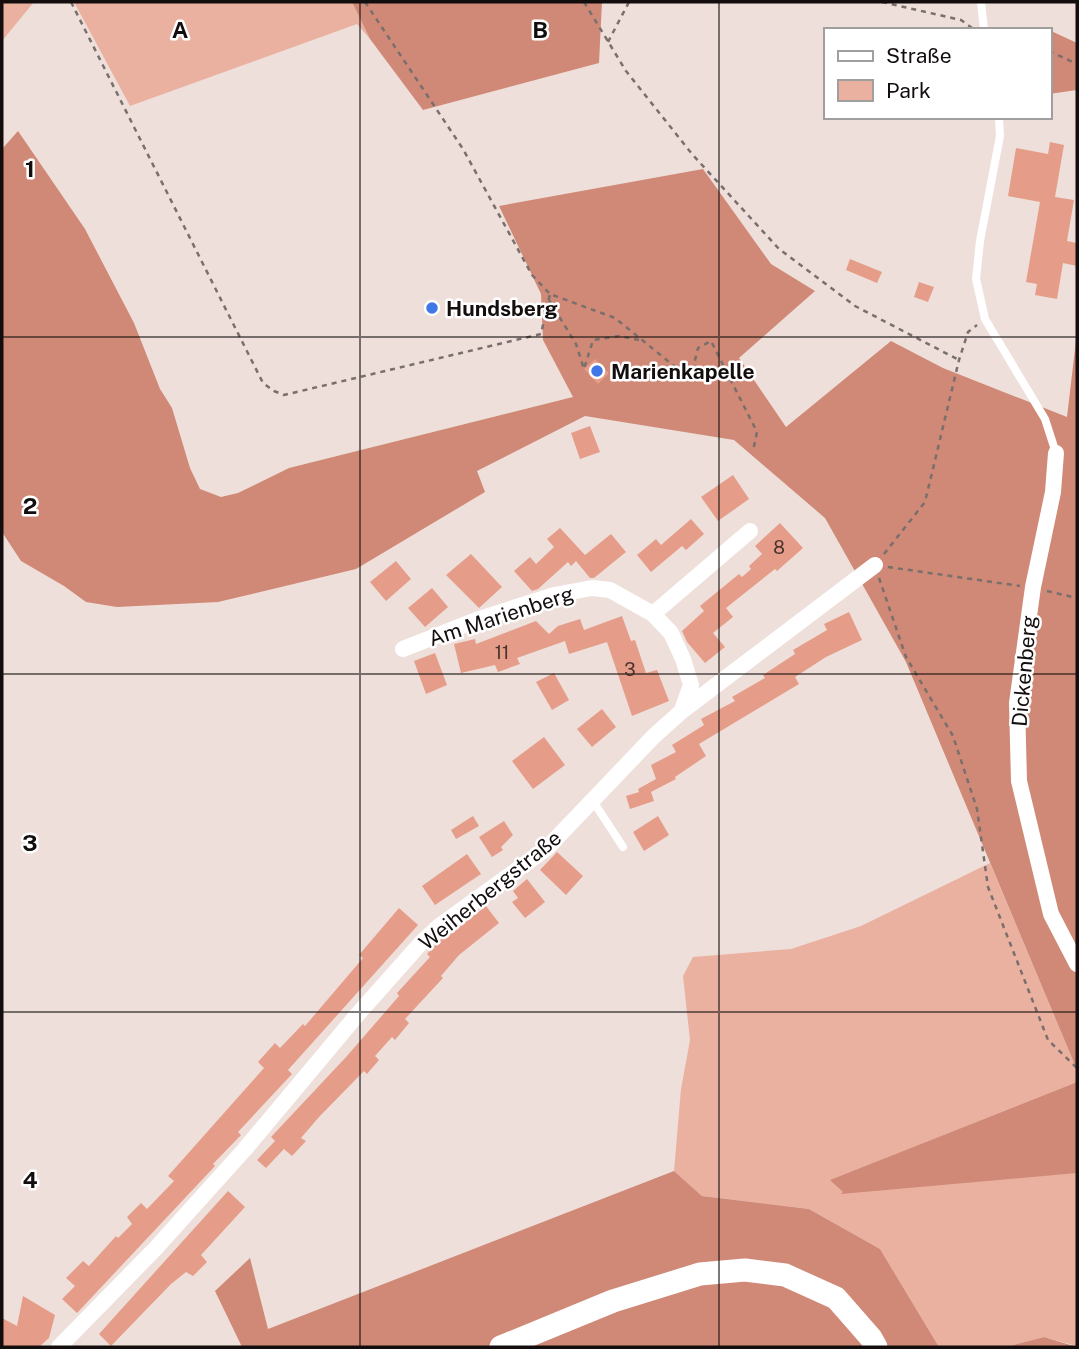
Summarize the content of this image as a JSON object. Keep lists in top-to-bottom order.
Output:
{
  "streets": {
    "street": ["Am Marienberg", "Dickenberg", "Weiherbergstraße"]
  },
  "crossings": [
    ["Am Marienberg", "Weiherbergstraße"]
  ],
  "places": ["Hundsberg", "Marienkapelle"],
  "house_numbers": ["8", "11", "3"],
  "legend": ["Straße", "Park"],
  "grid": {
    "columns": ["A", "B"],
    "rows": [
      "1",
      "2",
      "3",
      "4"
    ]
  }
}
